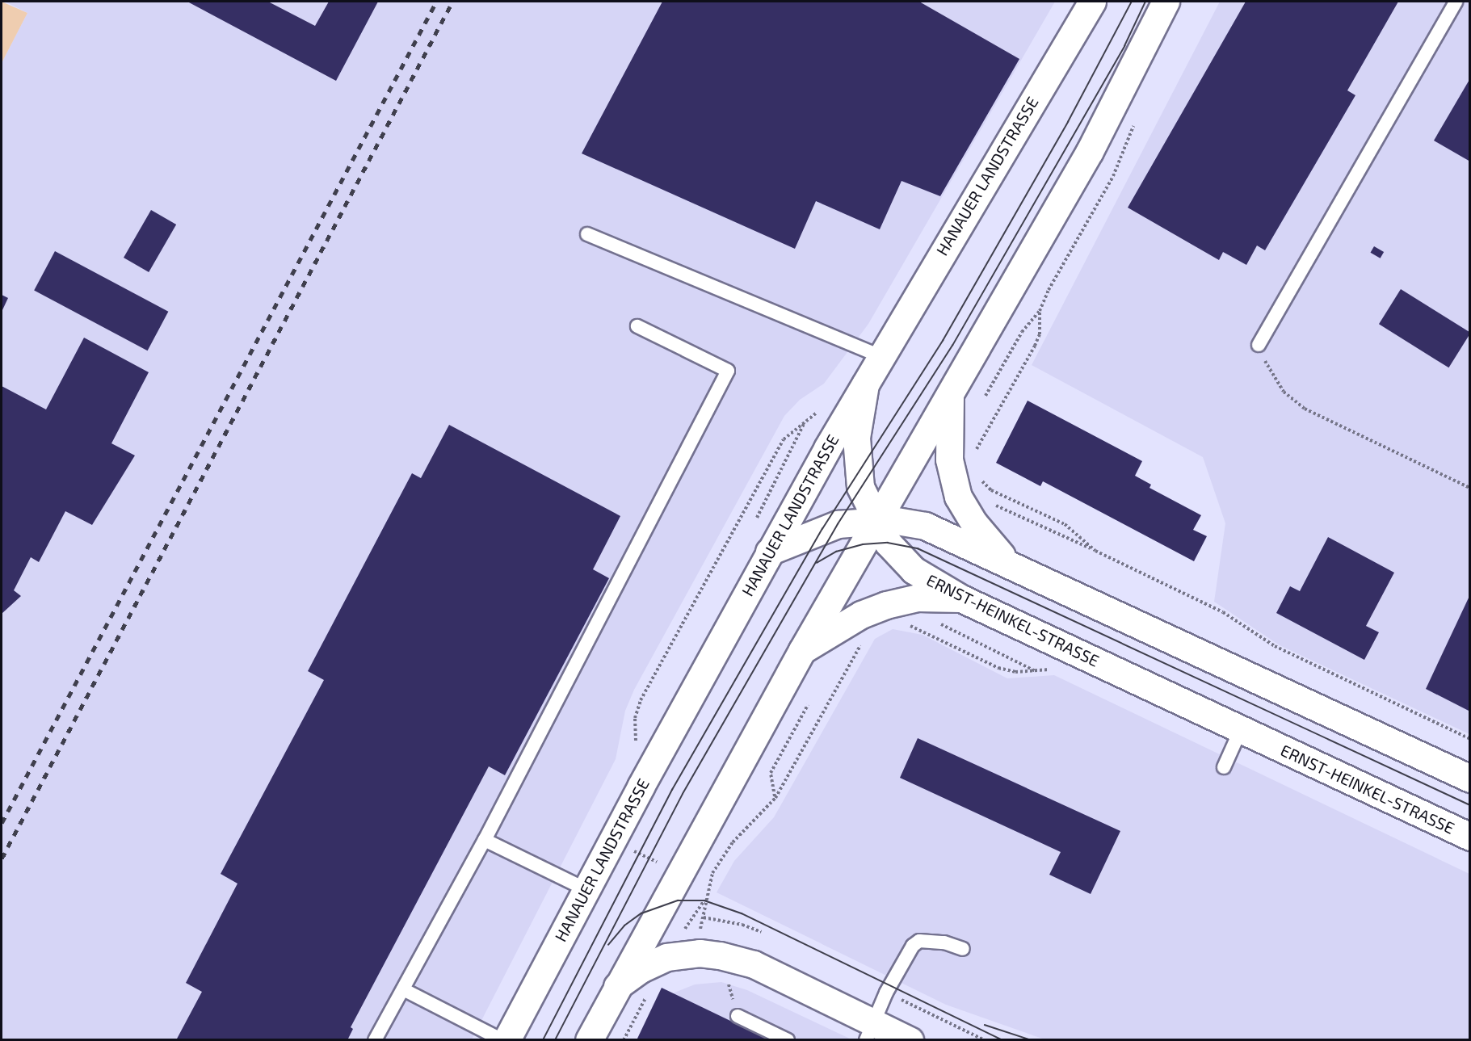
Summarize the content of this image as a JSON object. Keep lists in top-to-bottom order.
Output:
{
  "streets": {
    "main road": ["HANAUER LANDSTRASSE", "ERNST-HEINKEL-STRASSE"]
  },
  "crossings": [
    ["HANAUER LANDSTRASSE", "ERNST-HEINKEL-STRASSE"]
  ]
}
